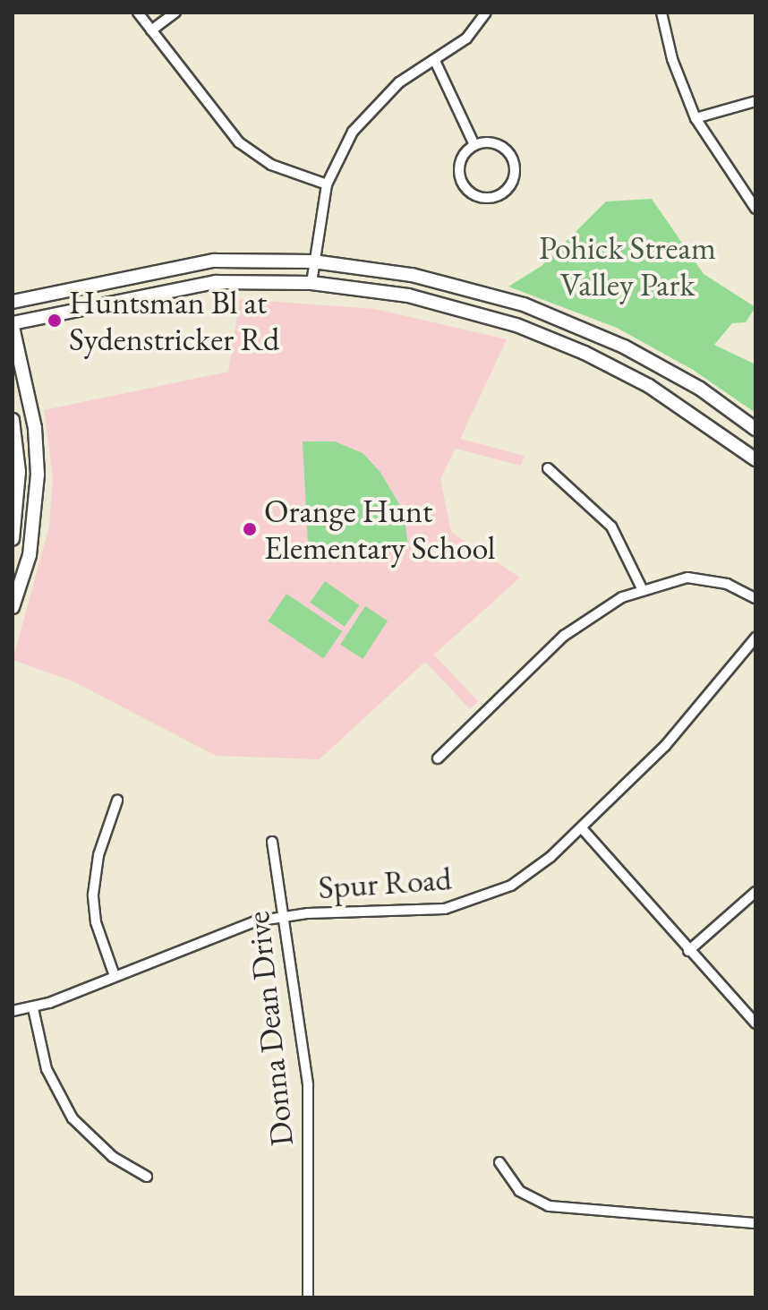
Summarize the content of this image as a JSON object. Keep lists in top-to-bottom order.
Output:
{
  "streets": {
    "street": ["Spur Road", "Donna Dean Drive"]
  },
  "crossings": [
    ["Spur Road", "Donna Dean Drive"]
  ],
  "parks": ["Pohick Stream Valley Park"],
  "places": ["Huntsman Bl at Sydenstricker Rd", "Orange Hunt Elementary School"]
}
